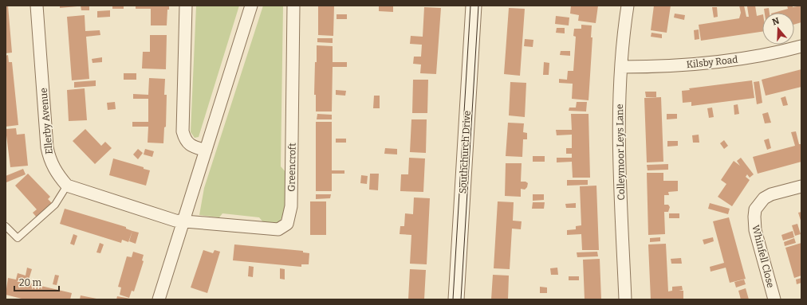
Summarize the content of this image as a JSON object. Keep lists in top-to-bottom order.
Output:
{
  "streets": {
    "street": [
      "Kilsby Road",
      "Ellerby Avenue",
      "Southchurch Drive",
      "Colleymoor Leys Lane",
      "Greencroft",
      "Whinfell Close"
    ]
  },
  "crossings": [
    ["Kilsby Road", "Colleymoor Leys Lane"]
  ],
  "scale_bar": "20 m",
  "north": "top"
}
